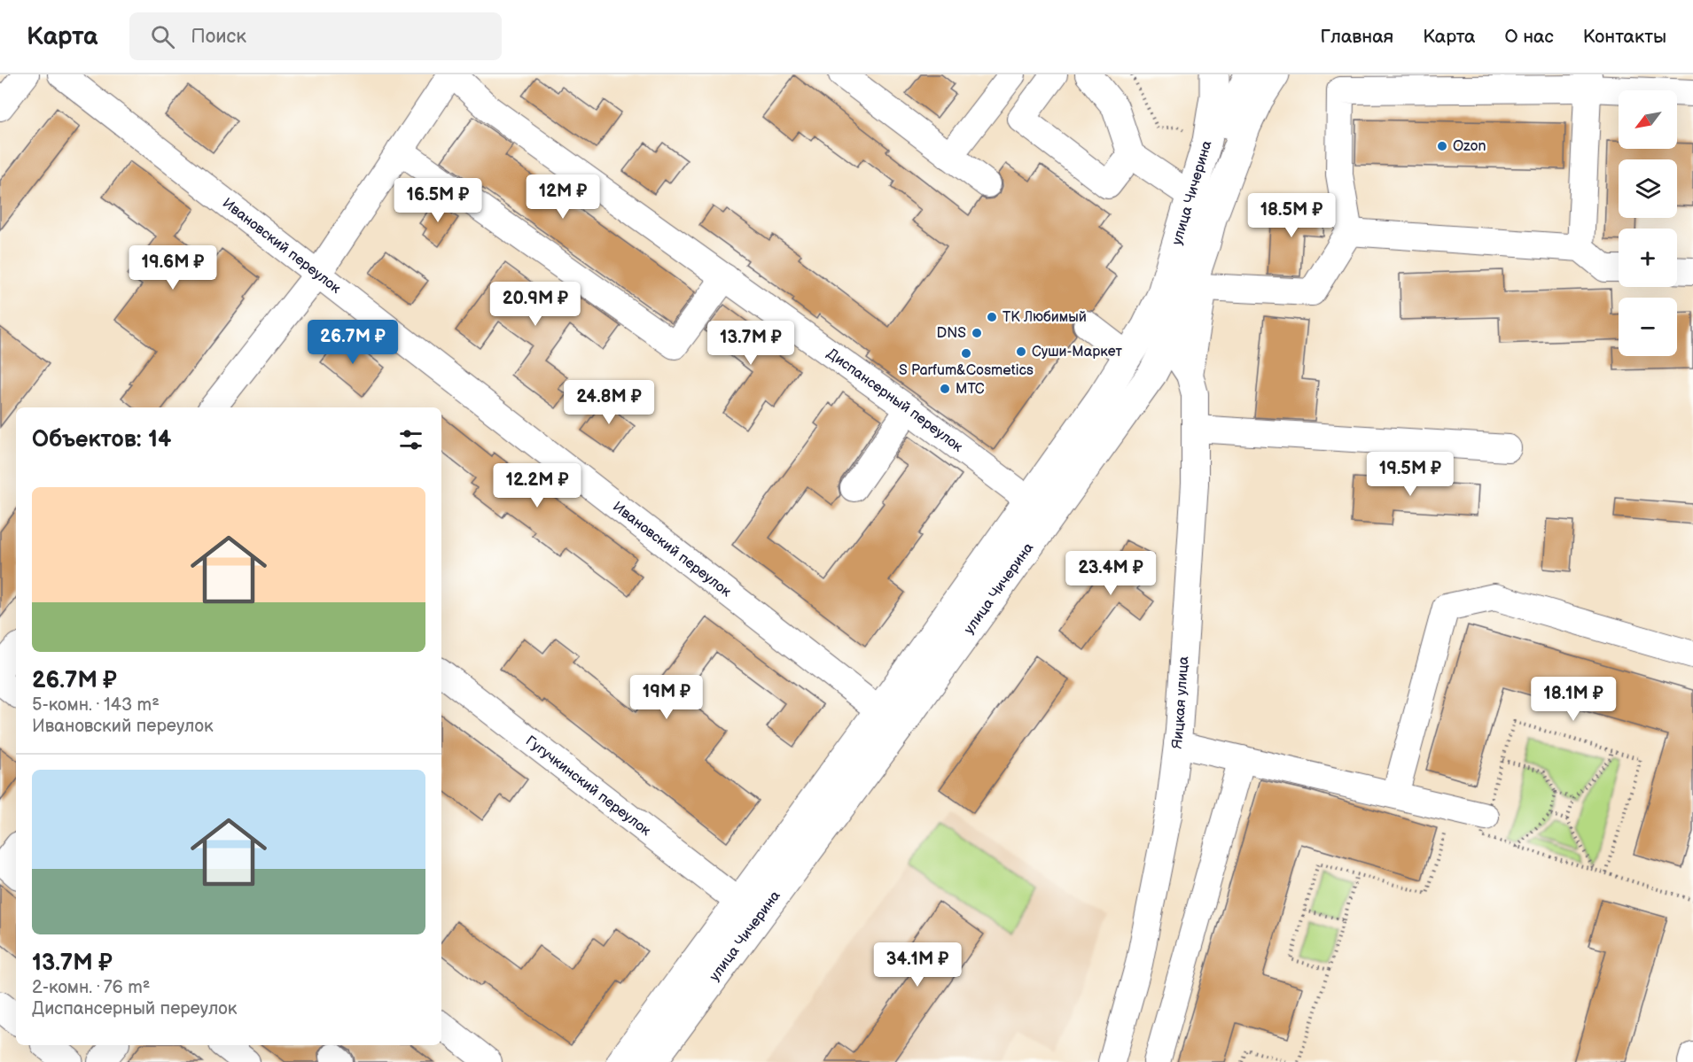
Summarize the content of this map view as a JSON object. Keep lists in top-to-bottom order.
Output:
{
  "streets": {
    "main road": ["улица Чичерина"],
    "street": [
      "Ивановский переулок",
      "Диспансерный переулок",
      "Яицкая улица",
      "Гугучкинский переулок"
    ]
  },
  "crossings": [
    ["улица Чичерина", "Ивановский переулок"],
    ["улица Чичерина", "Диспансерный переулок"],
    ["улица Чичерина", "Яицкая улица"],
    ["улица Чичерина", "Гугучкинский переулок"]
  ],
  "places": [
    "Ozon",
    "ТК Любимый",
    "DNS",
    "Суши-Маркет",
    "S Parfum&Cosmetics",
    "МТС"
  ],
  "north": "bottom left",
  "page": {
    "header": "Карта",
    "search": "Поиск",
    "nav": [
      "Главная",
      "Карта",
      "О нас",
      "Контакты"
    ],
    "map_buttons": ["+", "−"],
    "price": [
      "12M ₽",
      "16.5M ₽",
      "18.5M ₽",
      "19.6M ₽",
      "20.9M ₽",
      "26.7M ₽",
      "13.7M ₽",
      "24.8M ₽",
      "19.5M ₽",
      "12.2M ₽",
      "23.4M ₽",
      "19M ₽",
      "18.1M ₽",
      "34.1M ₽"
    ],
    "heading": "Объектов: 14",
    "list": [
      {
        "name": "26.7M ₽",
        "note": "5-комн. · 143 m² · Ивановский переулок"
      },
      {
        "name": "13.7M ₽",
        "note": "2-комн. · 76 m² · Диспансерный переулок"
      }
    ]
  }
}
